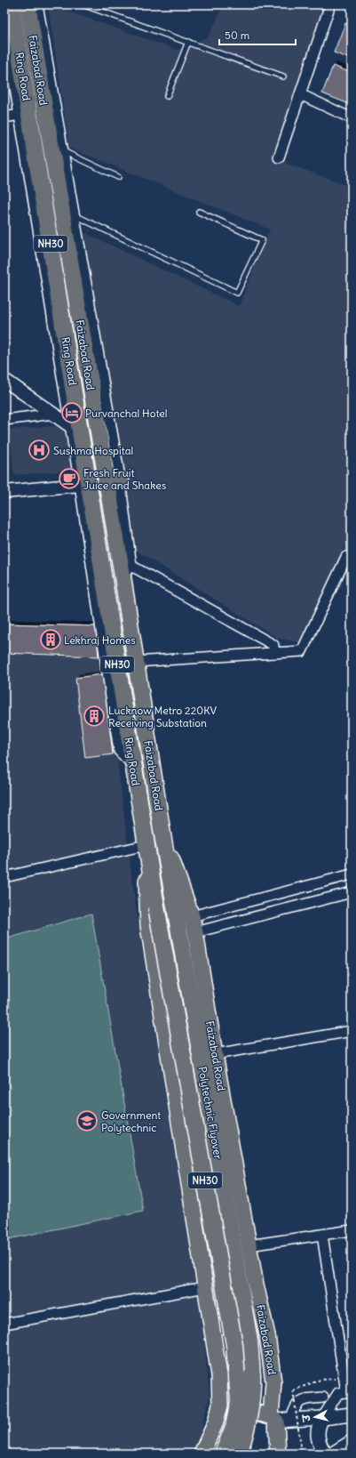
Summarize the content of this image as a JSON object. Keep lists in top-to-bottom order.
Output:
{
  "streets": {
    "highway": [
      "Faizabad Road",
      "Ring Road",
      "NH30",
      "Polytechnic Flyover"
    ]
  },
  "crossings": [
    ["Faizabad Road", "Polytechnic Flyover"],
    ["Ring Road", "Polytechnic Flyover"]
  ],
  "places": {
    "hotel": ["Purvanchal Hotel"],
    "hospital": ["Sushma Hospital"],
    "cafe": ["Fresh Fruit Juice and Shakes"],
    "building": ["Lekhraj Homes", "Lucknow Metro 220KV Receiving Substation"],
    "school or university": ["Government Polytechnic"]
  },
  "scale_bar": "50 m",
  "north": "left"
}
